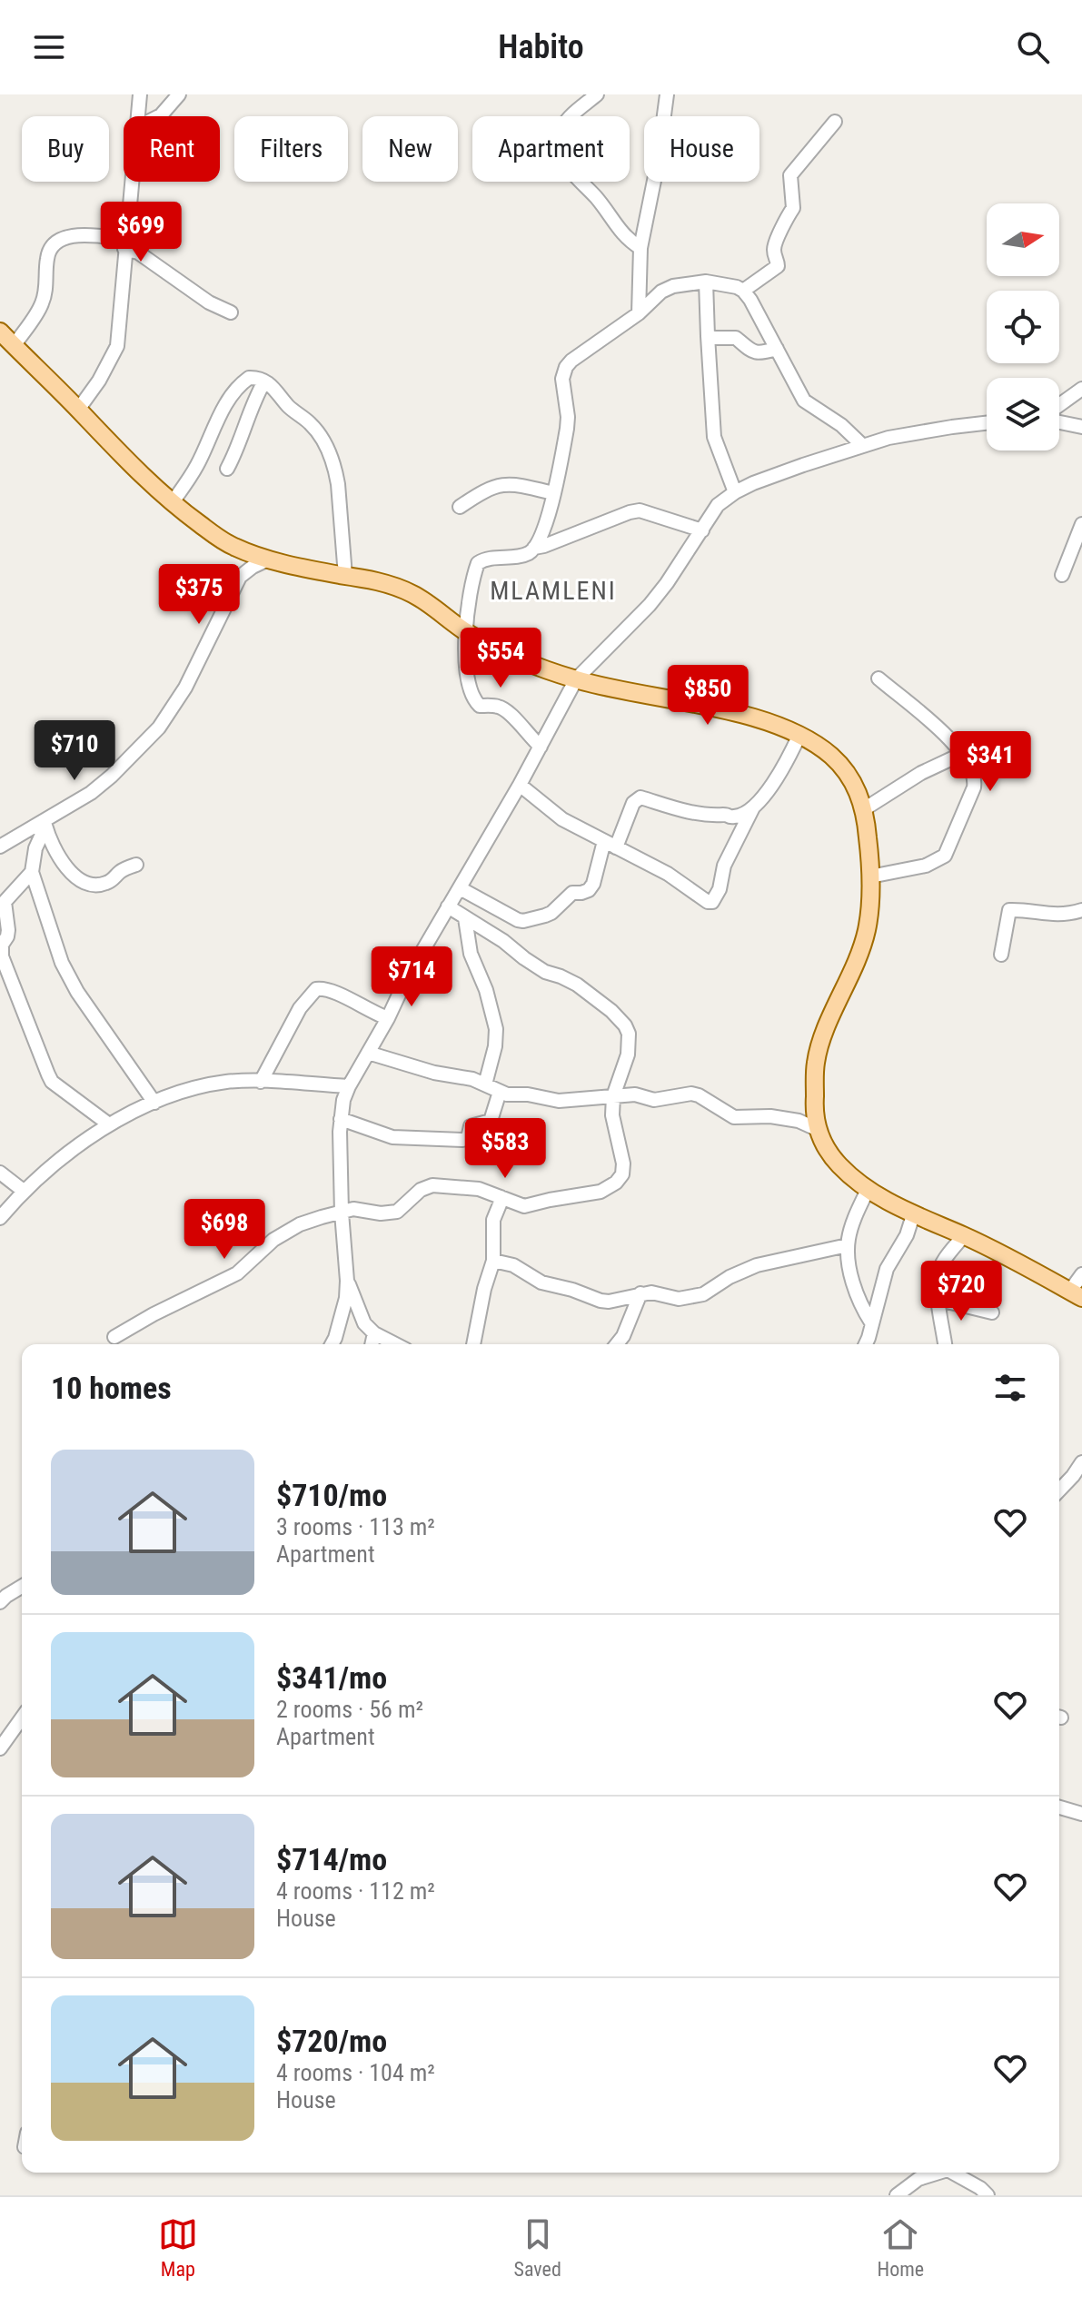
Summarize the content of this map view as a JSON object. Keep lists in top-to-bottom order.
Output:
{
  "districts": ["MLAMLENI"],
  "north": "right",
  "page": {
    "header": "Habito",
    "chip": [
      "Buy",
      "Rent",
      "Filters",
      "New",
      "Apartment",
      "House"
    ],
    "price": [
      "$699",
      "$375",
      "$554",
      "$850",
      "$710",
      "$341",
      "$714",
      "$583",
      "$698",
      "$720"
    ],
    "heading": "10 homes",
    "list": [
      {
        "name": "$710/mo",
        "note": "3 rooms · 113 m² · Apartment"
      },
      {
        "name": "$341/mo",
        "note": "2 rooms · 56 m² · Apartment"
      },
      {
        "name": "$714/mo",
        "note": "4 rooms · 112 m² · House"
      },
      {
        "name": "$720/mo",
        "note": "4 rooms · 104 m² · House"
      }
    ],
    "tabs": ["Map", "Saved", "Home"]
  }
}
